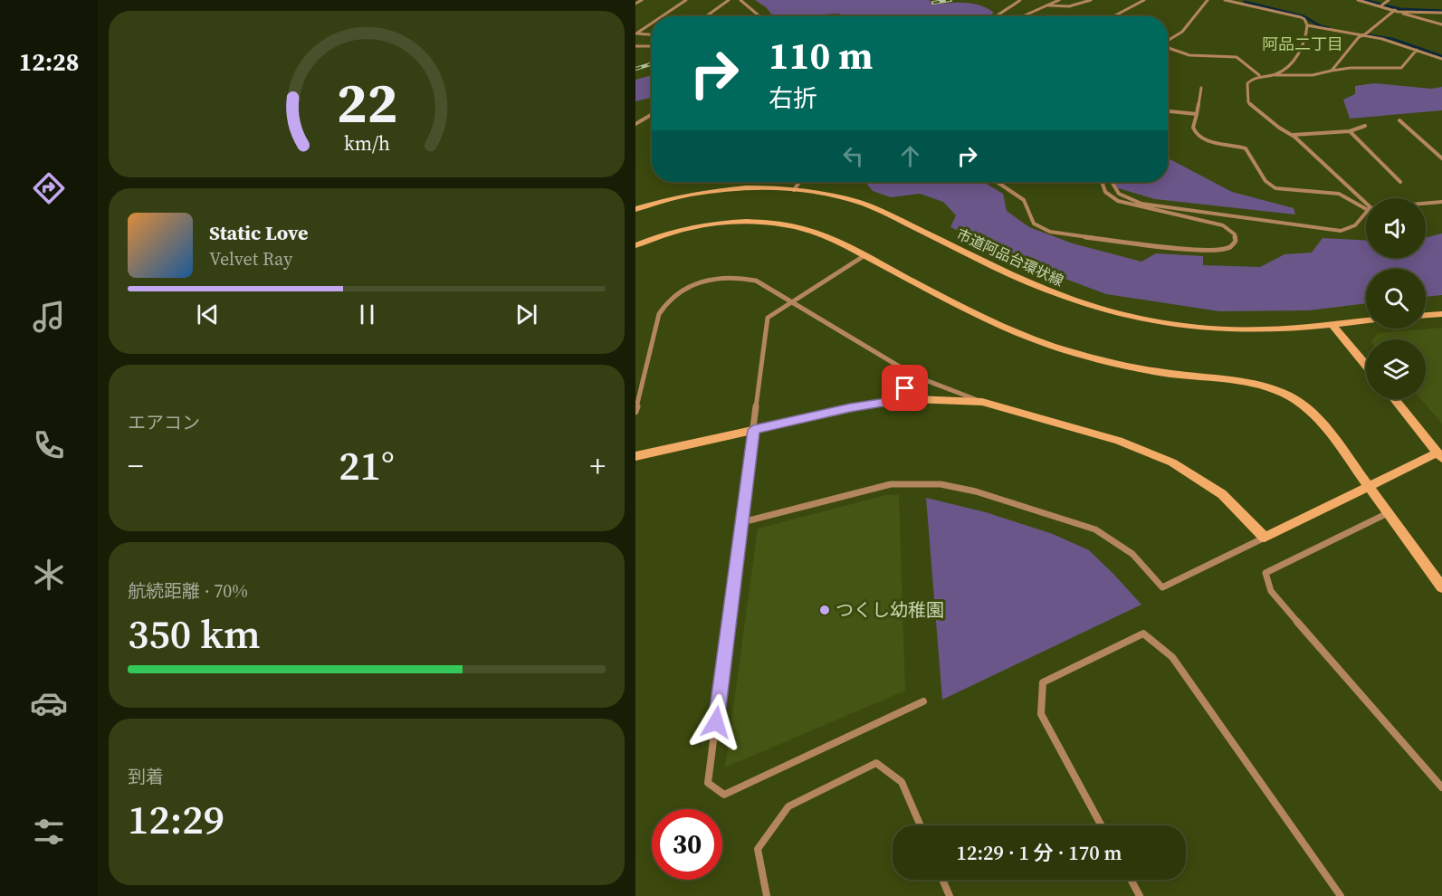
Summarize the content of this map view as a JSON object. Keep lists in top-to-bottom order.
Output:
{
  "streets": {
    "street": ["市道阿品台環状線"]
  },
  "districts": ["阿品二丁目"],
  "places": ["つくし幼稚園"],
  "page": {
    "tabs": "12:28",
    "turn": ["110 m", "右折"],
    "song": ["Static Love", "Velvet Ray"],
    "tile": [
      "エアコン",
      ["航続距離 · 70%", "350 km"],
      ["到着", "12:29"]
    ],
    "heat": ["−", "21°", "+"],
    "limit": "30",
    "trip": "12:29 · 1 分 · 170 m",
    "gauge": ["22", "km/h"]
  }
}
